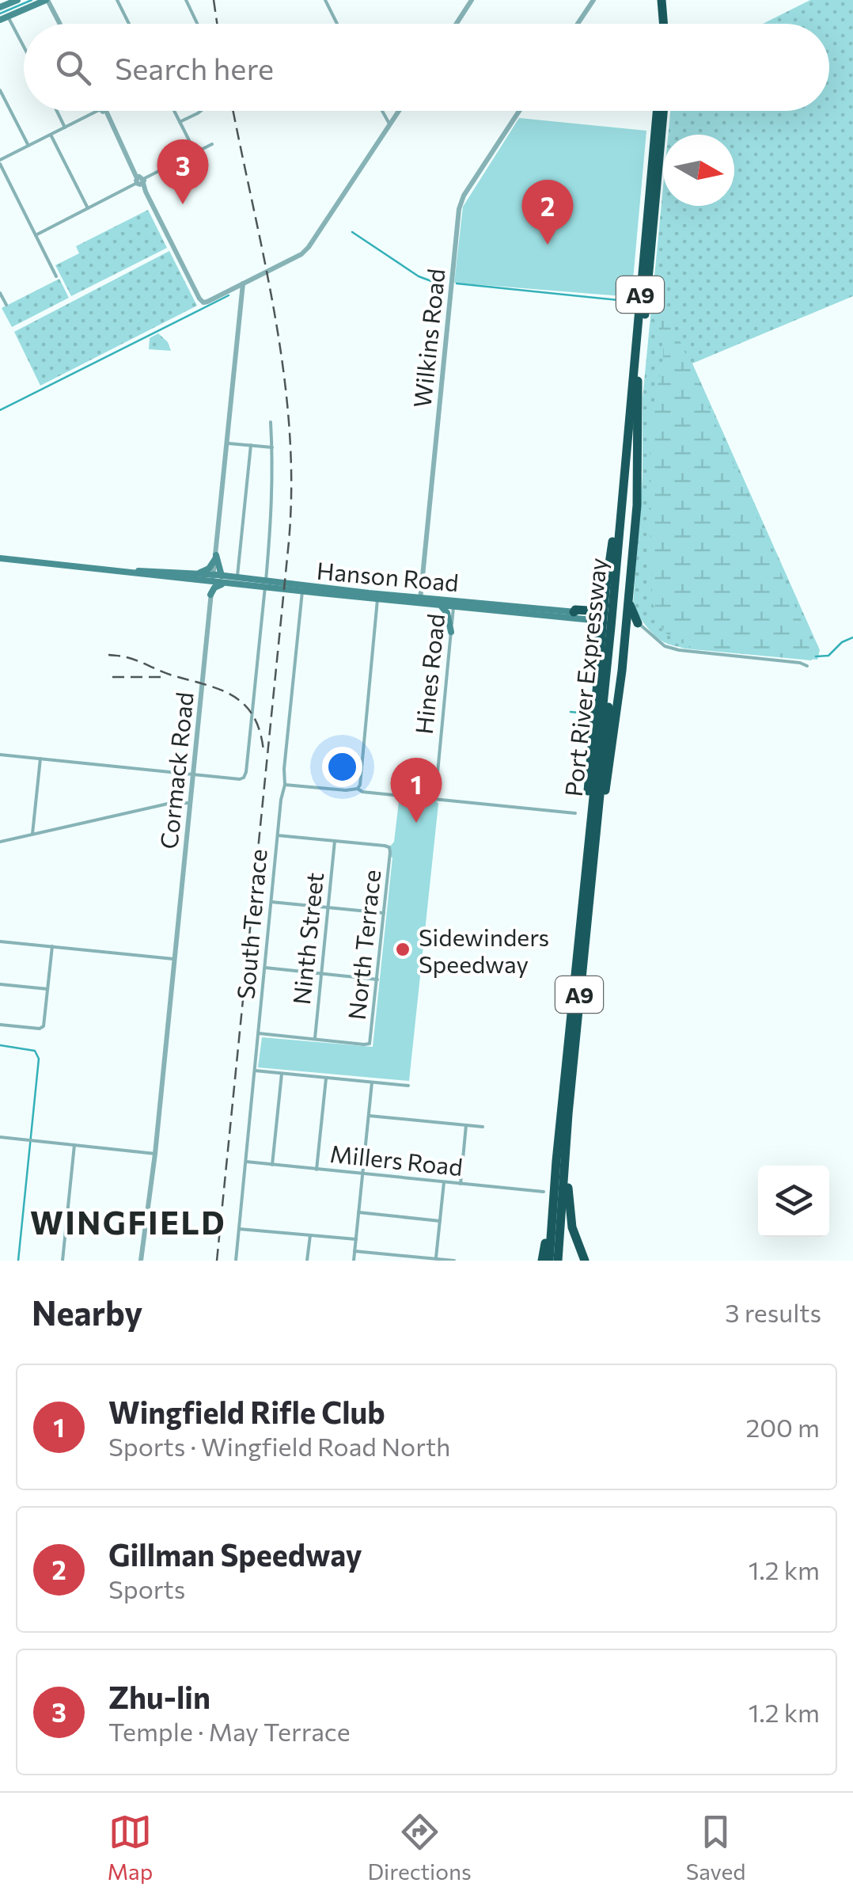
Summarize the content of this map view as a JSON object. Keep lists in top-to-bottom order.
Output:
{
  "streets": {
    "highway": ["A9", "Port River Expressway"],
    "main road": ["Hanson Road"],
    "street": [
      "Wilkins Road",
      "Hines Road",
      "Cormack Road",
      "South Terrace",
      "Ninth Street",
      "North Terrace",
      "Millers Road"
    ]
  },
  "crossings": [
    ["Wilkins Road", "Hanson Road"],
    ["Hanson Road", "Hines Road"],
    ["Hanson Road", "Cormack Road"],
    ["Hanson Road", "South Terrace"],
    ["South Terrace", "Millers Road"],
    ["Ninth Street", "North Terrace"]
  ],
  "districts": ["WINGFIELD"],
  "places": ["Sidewinders Speedway"],
  "north": "right",
  "page": {
    "search": "Search here",
    "pins": ["3", "2", "1"],
    "heading": ["Nearby", "3 results"],
    "list": [
      {
        "mark": "1",
        "name": "Wingfield Rifle Club",
        "note": "Sports · Wingfield Road North",
        "value": "200 m"
      },
      {
        "mark": "2",
        "name": "Gillman Speedway",
        "note": "Sports",
        "value": "1.2 km"
      },
      {
        "mark": "3",
        "name": "Zhu-lin",
        "note": "Temple · May Terrace",
        "value": "1.2 km"
      }
    ],
    "nav": ["Map", "Directions", "Saved"]
  }
}
